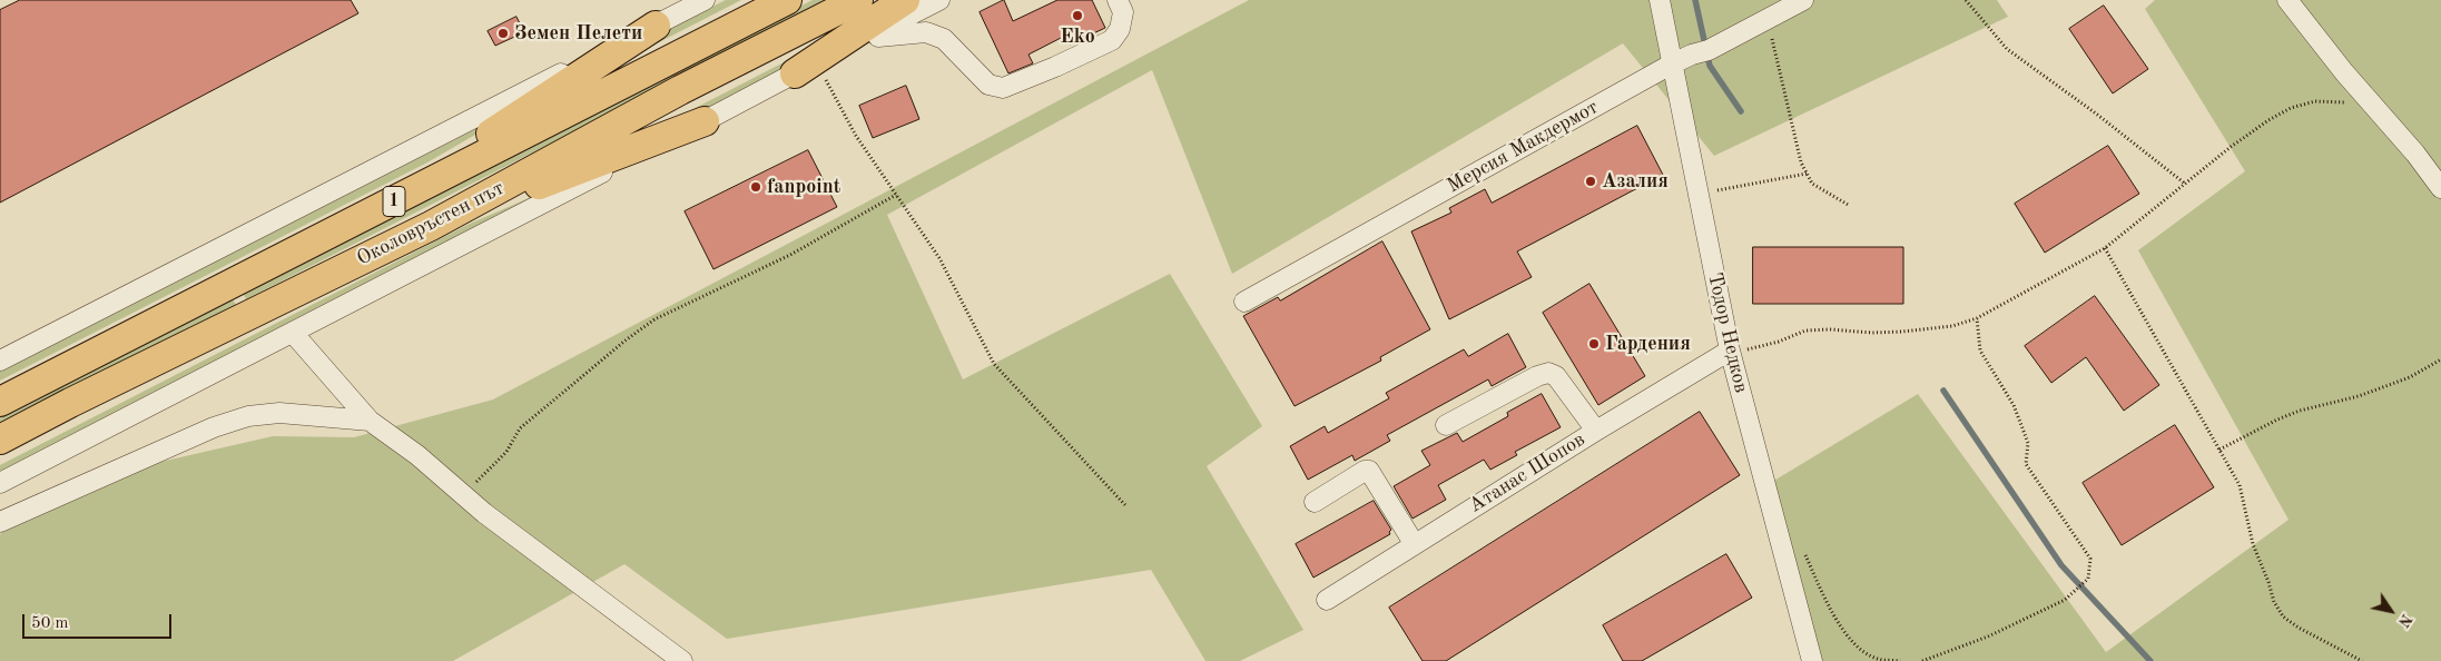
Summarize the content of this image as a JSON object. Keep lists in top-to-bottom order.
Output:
{
  "streets": {
    "highway": ["1", "Околовръстен път"],
    "street": ["Мерсия Макдермот", "Тодор Недков", "Атанас Шопов"]
  },
  "crossings": [
    ["Мерсия Макдермот", "Тодор Недков"],
    ["Тодор Недков", "Атанас Шопов"]
  ],
  "places": [
    "Eko",
    "Земен Пелети",
    "Азалия",
    "fanpoint",
    "Гардения"
  ],
  "scale_bar": "50 m",
  "north": "bottom right"
}
